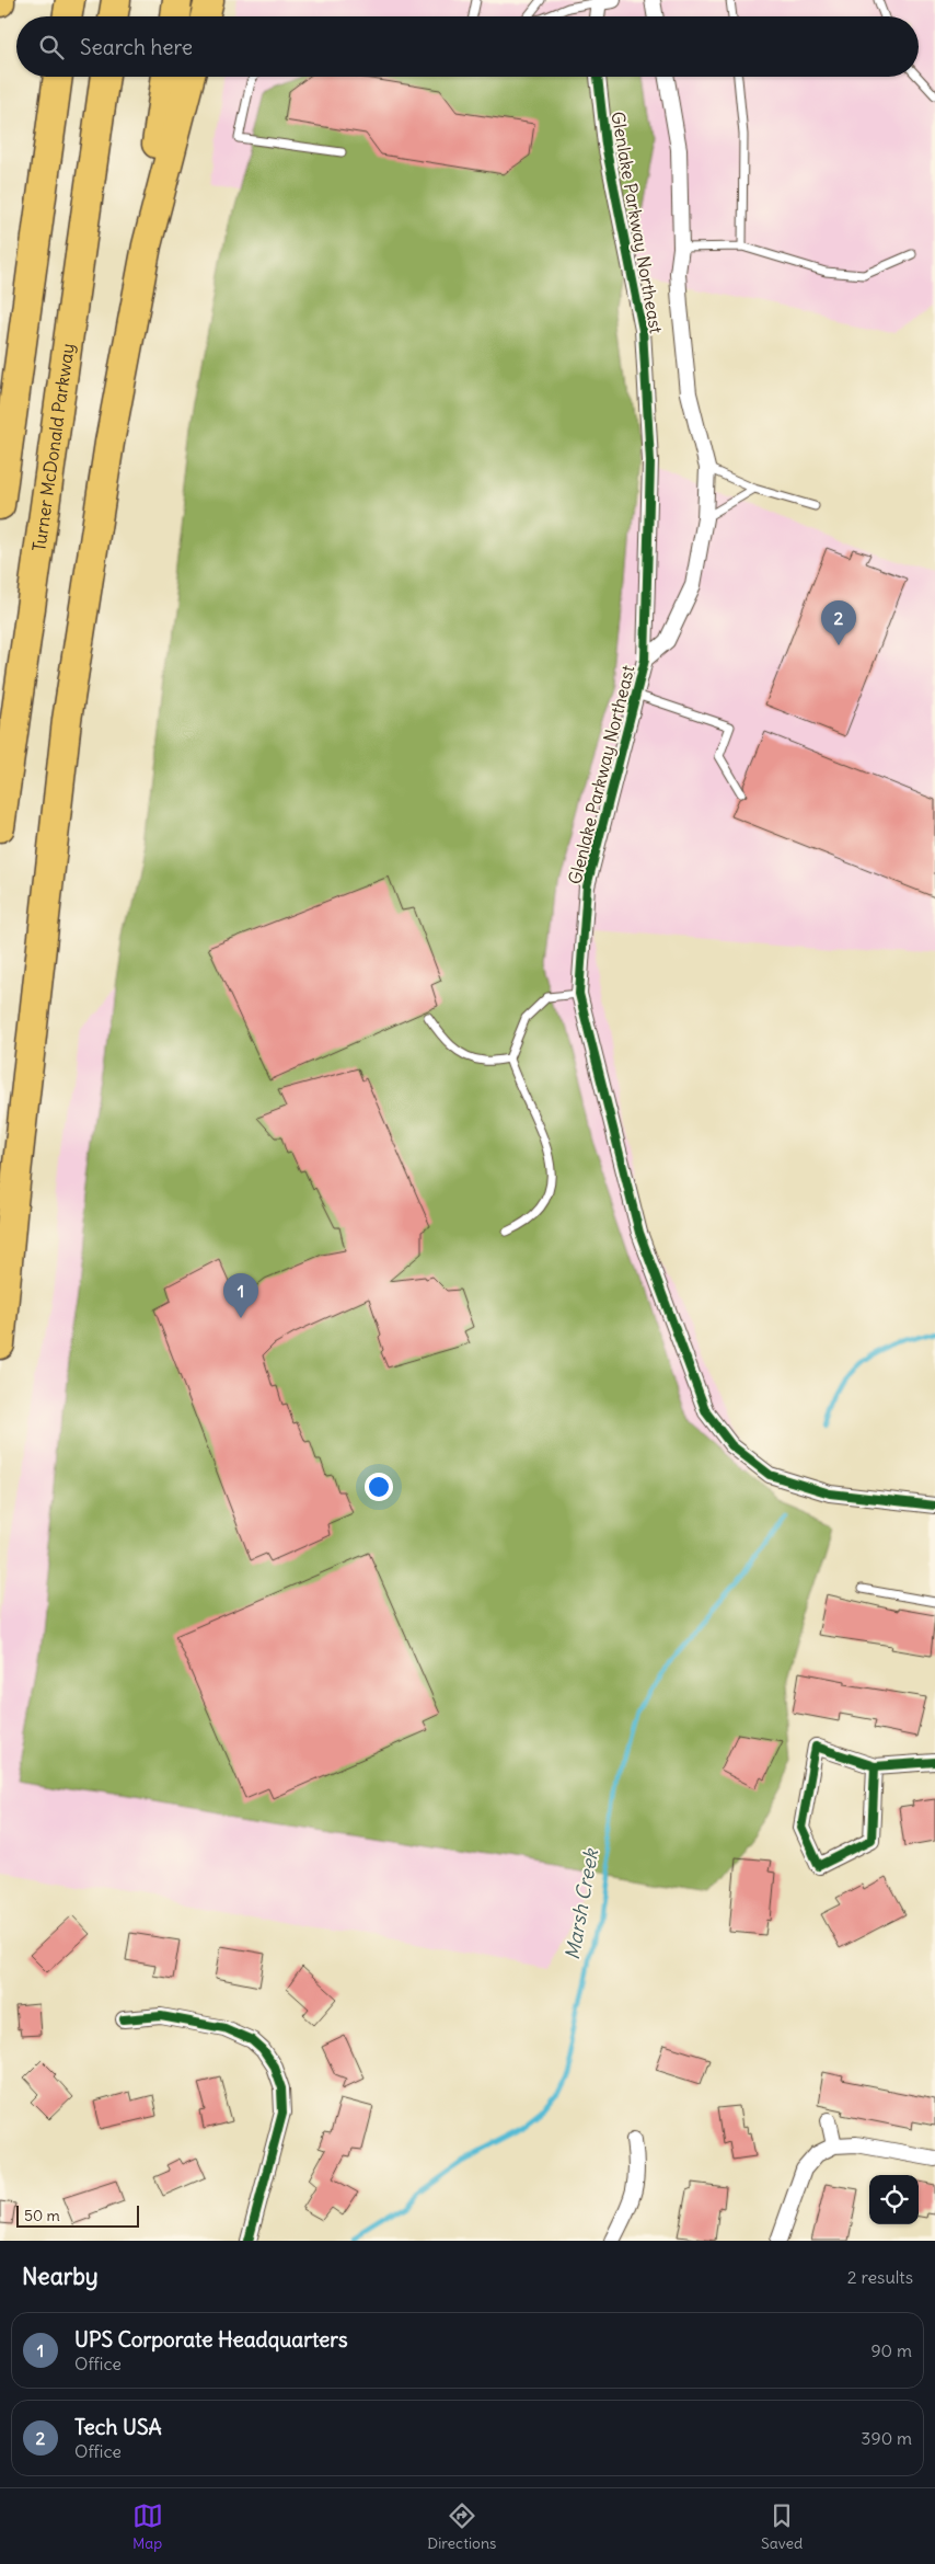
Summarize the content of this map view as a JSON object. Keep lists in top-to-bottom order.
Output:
{
  "streets": {
    "highway": ["Turner McDonald Parkway"],
    "street": ["Glenlake Parkway Northeast"]
  },
  "water": ["Marsh Creek"],
  "scale_bar": "50 m",
  "page": {
    "search": "Search here",
    "pins": ["2", "1"],
    "scale": "50 m",
    "heading": ["Nearby", "2 results"],
    "list": [
      {
        "mark": "1",
        "name": "UPS Corporate Headquarters",
        "note": "Office",
        "value": "90 m"
      },
      {
        "mark": "2",
        "name": "Tech USA",
        "note": "Office",
        "value": "390 m"
      }
    ],
    "nav": ["Map", "Directions", "Saved"]
  }
}
